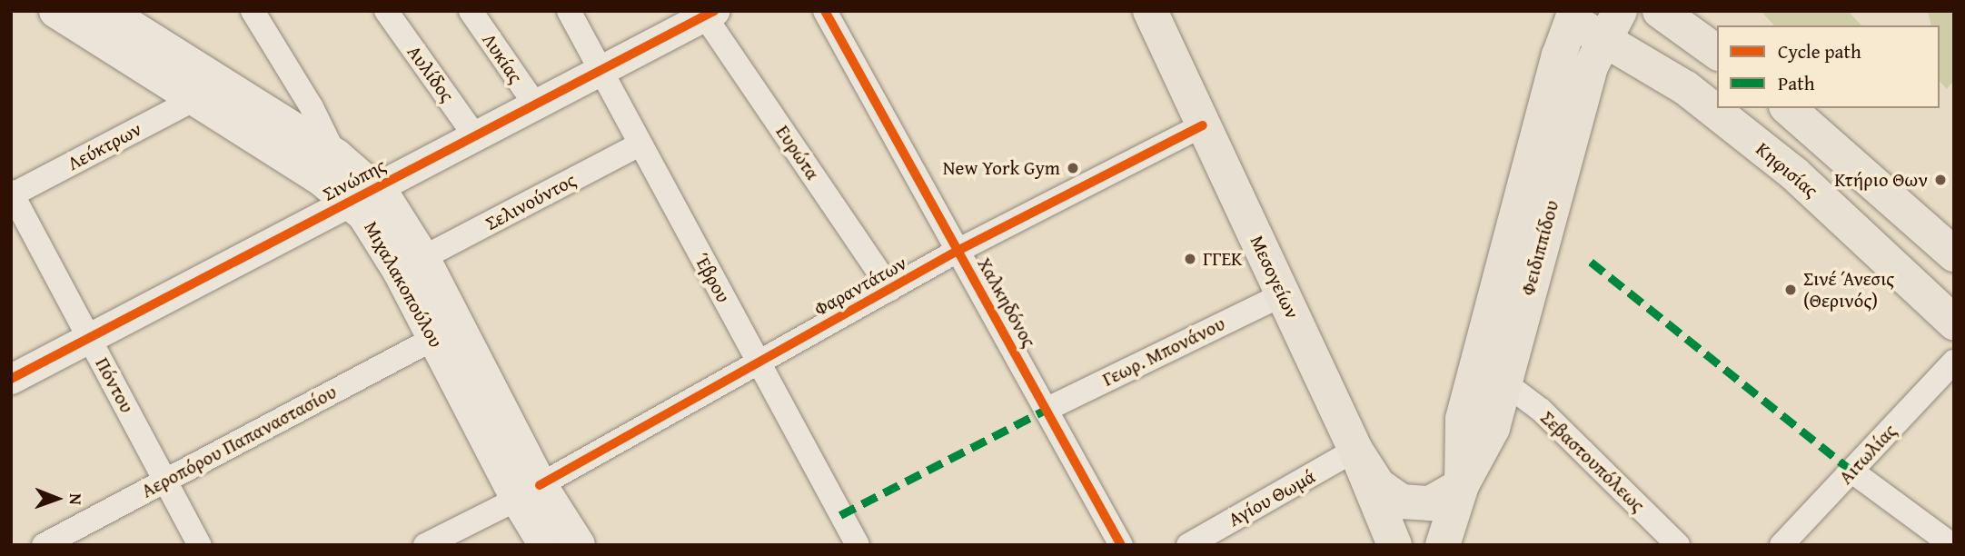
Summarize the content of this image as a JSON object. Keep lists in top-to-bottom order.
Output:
{
  "streets": {
    "main road": [
      "Κηφισίας",
      "Φειδιππίδου",
      "Μεσογείων",
      "Μιχαλακοπούλου"
    ],
    "street": [
      "Λυκίας",
      "Αυλίδος",
      "Λεύκτρων",
      "Ευρώτα",
      "Σινώπης",
      "Σελινούντος",
      "Έβρου",
      "Φαραντάτων",
      "Χαλκηδόνος",
      "Γεωρ. Μπονάνου",
      "Πόντου",
      "Αεροπόρου Παπαναστασίου",
      "Αιτωλίας",
      "Σεβαστουπόλεως",
      "Αγίου Θωμά"
    ]
  },
  "crossings": [
    ["Λυκίας", "Σινώπης"],
    ["Αυλίδος", "Σινώπης"],
    ["Λεύκτρων", "Μιχαλακοπούλου"],
    ["Λεύκτρων", "Πόντου"],
    ["Ευρώτα", "Σινώπης"],
    ["Ευρώτα", "Φαραντάτων"],
    ["Κηφισίας", "Φειδιππίδου"],
    ["Σινώπης", "Έβρου"],
    ["Σινώπης", "Μιχαλακοπούλου"],
    ["Σινώπης", "Πόντου"],
    ["Σελινούντος", "Έβρου"],
    ["Σελινούντος", "Μιχαλακοπούλου"],
    ["Φειδιππίδου", "Σεβαστουπόλεως"],
    ["Μεσογείων", "Φαραντάτων"],
    ["Μεσογείων", "Γεωρ. Μπονάνου"],
    ["Μεσογείων", "Αγίου Θωμά"],
    ["Έβρου", "Φαραντάτων"],
    ["Μιχαλακοπούλου", "Φαραντάτων"],
    ["Μιχαλακοπούλου", "Αεροπόρου Παπαναστασίου"],
    ["Φαραντάτων", "Χαλκηδόνος"],
    ["Χαλκηδόνος", "Γεωρ. Μπονάνου"],
    ["Πόντου", "Αεροπόρου Παπαναστασίου"]
  ],
  "places": [
    "New York Gym",
    "Κτήριο Θων",
    "ΓΓΕΚ",
    "Σινέ Άνεσις (Θερινός)"
  ],
  "legend": ["Cycle path", "Path"],
  "north": "right"
}
